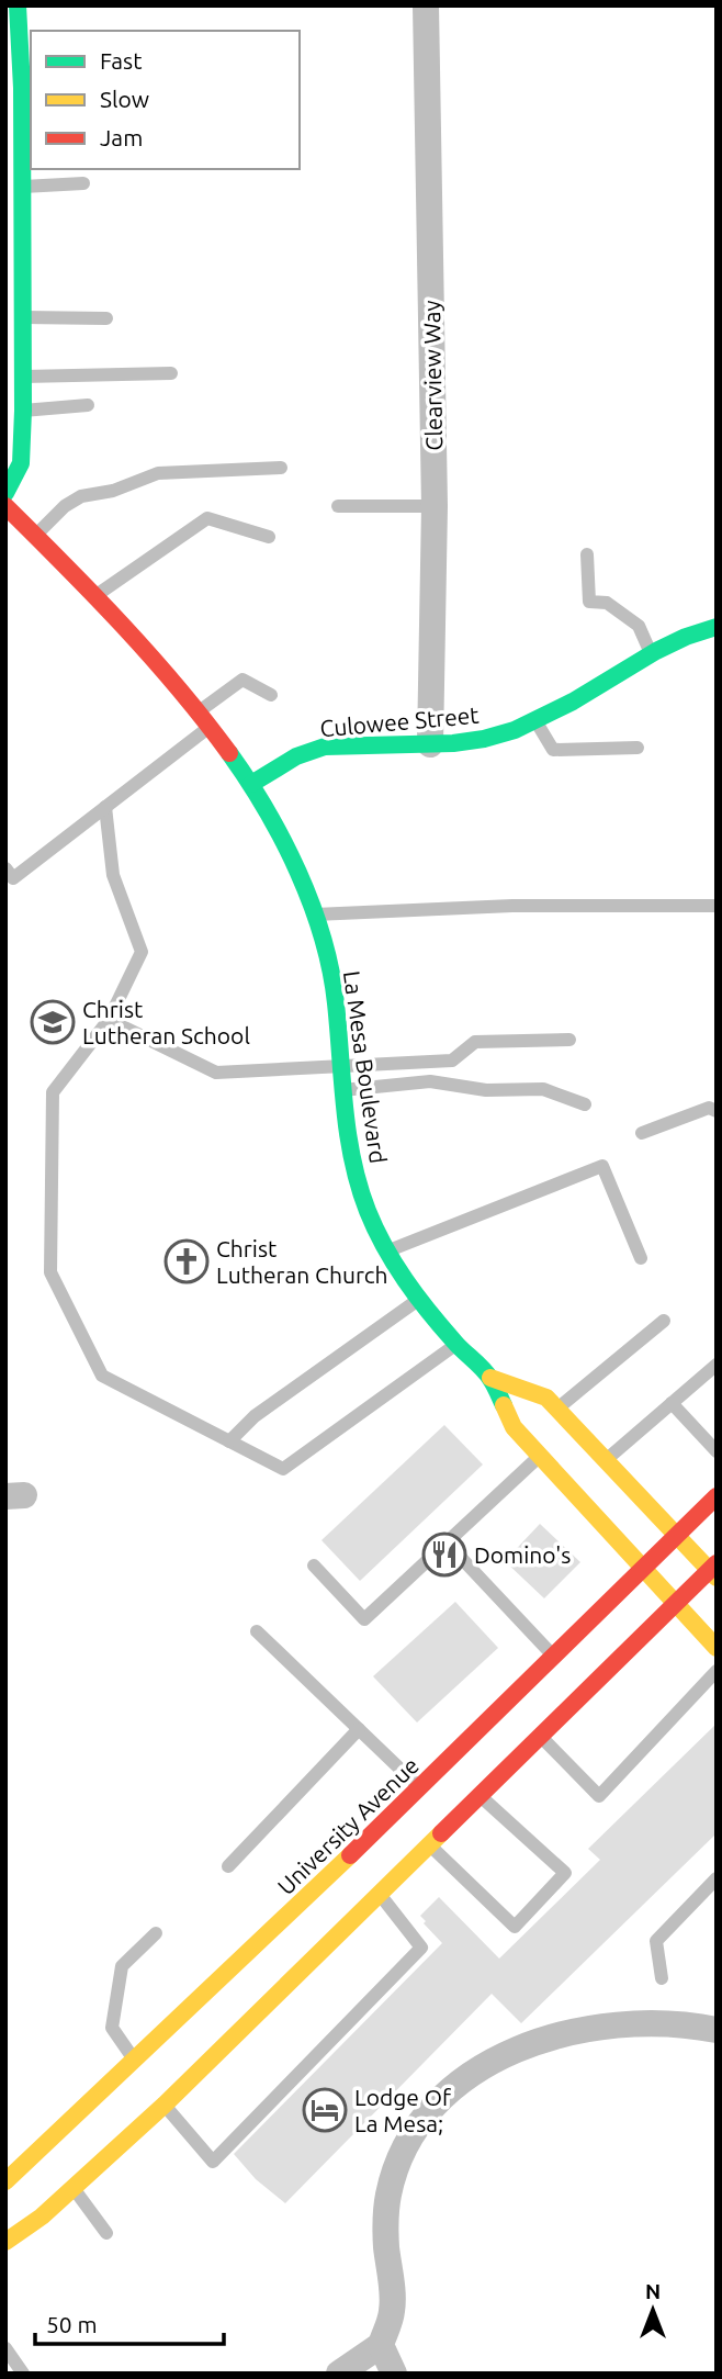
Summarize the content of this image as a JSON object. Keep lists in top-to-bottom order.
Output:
{
  "streets": {
    "main road": ["Culowee Street", "La Mesa Boulevard", "University Avenue"],
    "street": ["Clearview Way"]
  },
  "crossings": [
    ["Clearview Way", "Culowee Street"],
    ["Culowee Street", "La Mesa Boulevard"],
    ["La Mesa Boulevard", "University Avenue"]
  ],
  "places": {
    "school or university": ["Christ Lutheran School"],
    "church": ["Christ Lutheran Church"],
    "restaurant": ["Domino's"],
    "hotel": ["Lodge Of La Mesa;"]
  },
  "legend": ["Fast", "Slow", "Jam"],
  "scale_bar": "50 m",
  "north": "top"
}
